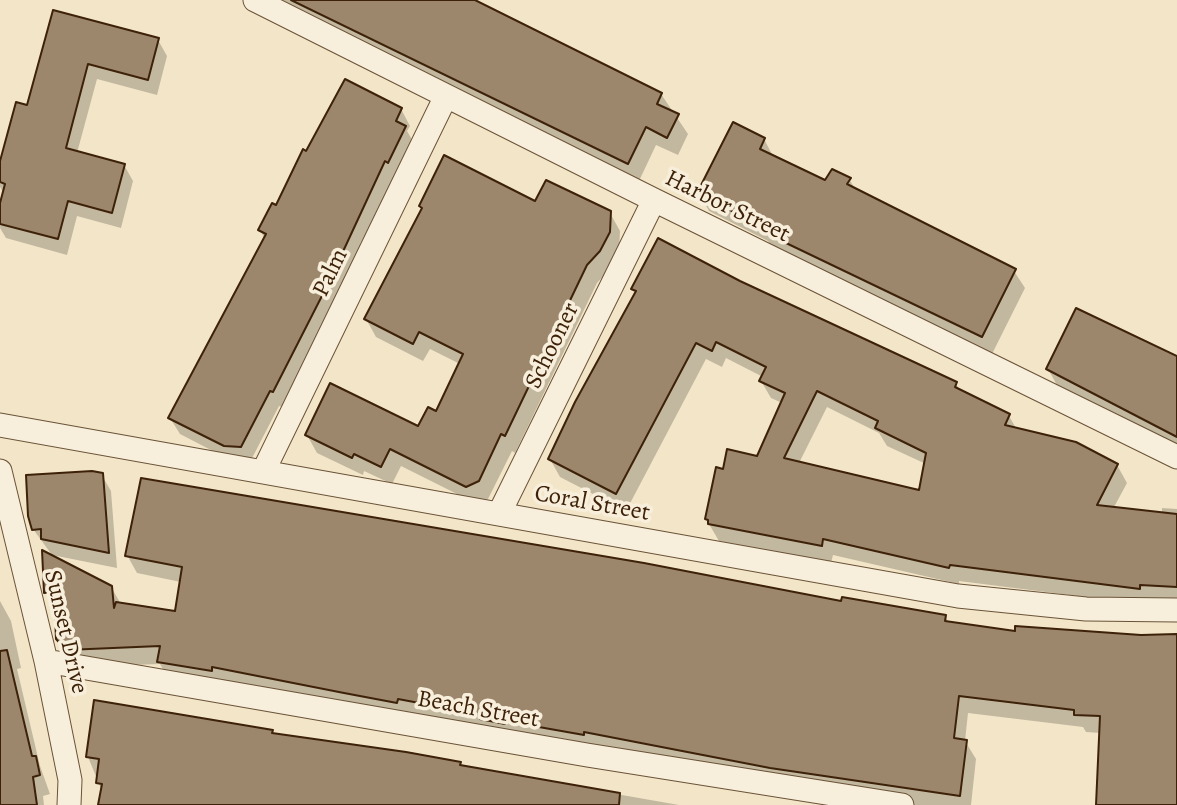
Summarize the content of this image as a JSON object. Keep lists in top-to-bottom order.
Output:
{
  "streets": {
    "street": [
      "Harbor Street",
      "Palm",
      "Schooner",
      "Coral Street",
      "Sunset Drive",
      "Beach Street"
    ]
  },
  "crossings": [
    ["Harbor Street", "Palm"],
    ["Harbor Street", "Schooner"],
    ["Palm", "Coral Street"],
    ["Schooner", "Coral Street"],
    ["Sunset Drive", "Beach Street"]
  ]
}
